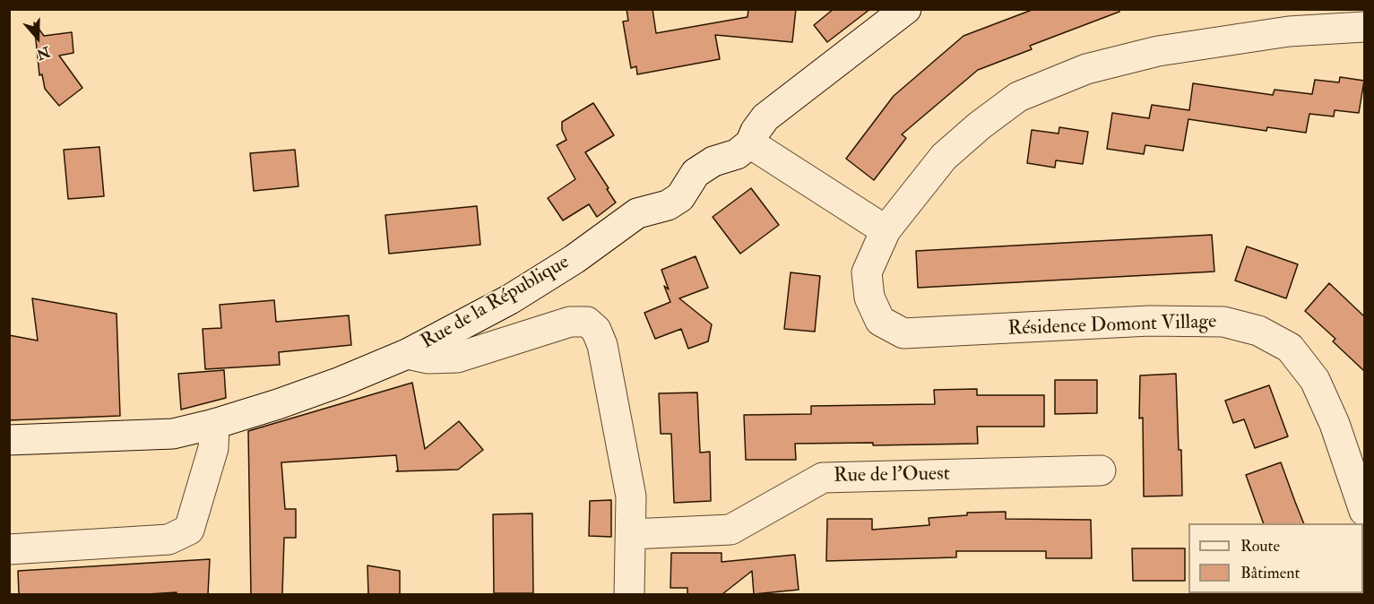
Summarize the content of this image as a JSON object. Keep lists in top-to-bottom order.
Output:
{
  "streets": {
    "street": ["Rue de la République", "Résidence Domont Village", "Rue de l'Ouest"]
  },
  "legend": ["Route", "Bâtiment"],
  "north": "bottom"
}
